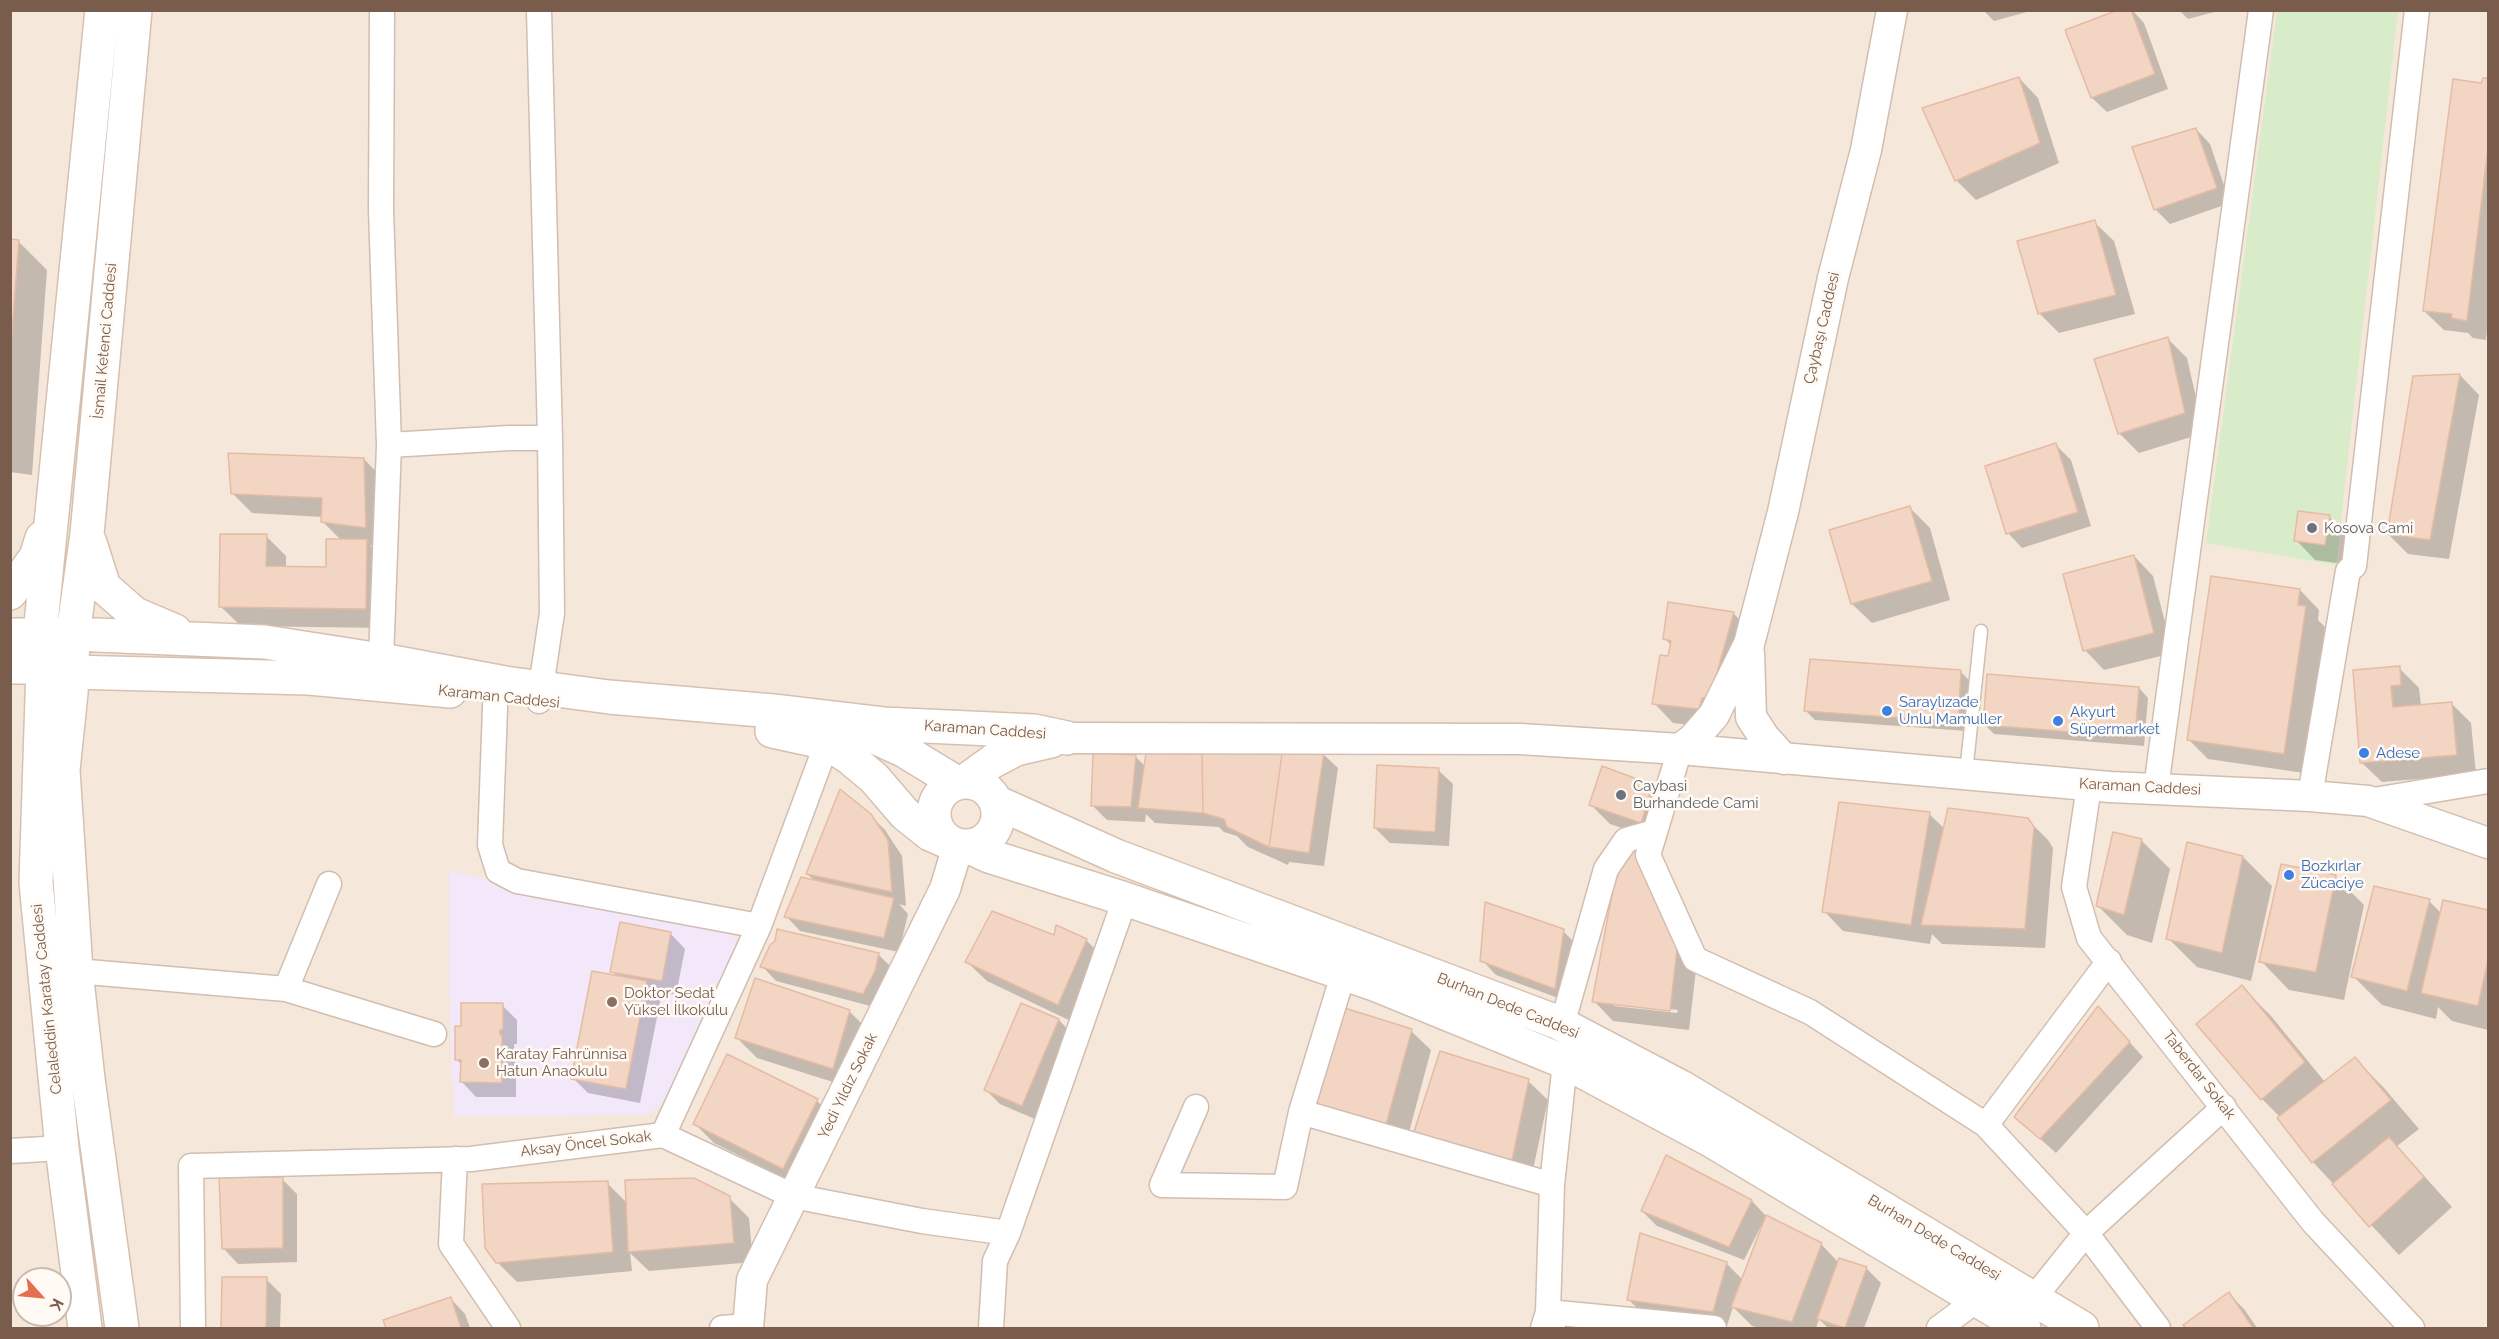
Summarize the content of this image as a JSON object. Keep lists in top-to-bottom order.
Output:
{
  "streets": {
    "main road": [
      "İsmail Ketenci Caddesi",
      "Karaman Caddesi",
      "Celaleddin Karatay Caddesi",
      "Burhan Dede Caddesi"
    ],
    "street": [
      "Çaybaşı Caddesi",
      "Taberdar Sokak",
      "Yedi Yıldız Sokak",
      "Aksay Öncel Sokak"
    ]
  },
  "crossings": [
    ["İsmail Ketenci Caddesi", "Karaman Caddesi"],
    ["İsmail Ketenci Caddesi", "Celaleddin Karatay Caddesi"],
    ["Karaman Caddesi", "Celaleddin Karatay Caddesi"],
    ["Karaman Caddesi", "Burhan Dede Caddesi"],
    ["Karaman Caddesi", "Taberdar Sokak"],
    ["Karaman Caddesi", "Yedi Yıldız Sokak"],
    ["Karaman Caddesi", "Aksay Öncel Sokak"],
    ["Burhan Dede Caddesi", "Yedi Yıldız Sokak"]
  ],
  "places": [
    "Kosova Cami",
    "Saraylızade Unlu Mamuller",
    "Akyurt Süpermarket",
    "Adese",
    "Caybasi Burhandede Cami",
    "Bozkırlar Zücaciye",
    "Doktor Sedat Yüksel İlkokulu",
    "Karatay Fahrünnisa Hatun Anaokulu"
  ],
  "north": "bottom right"
}
